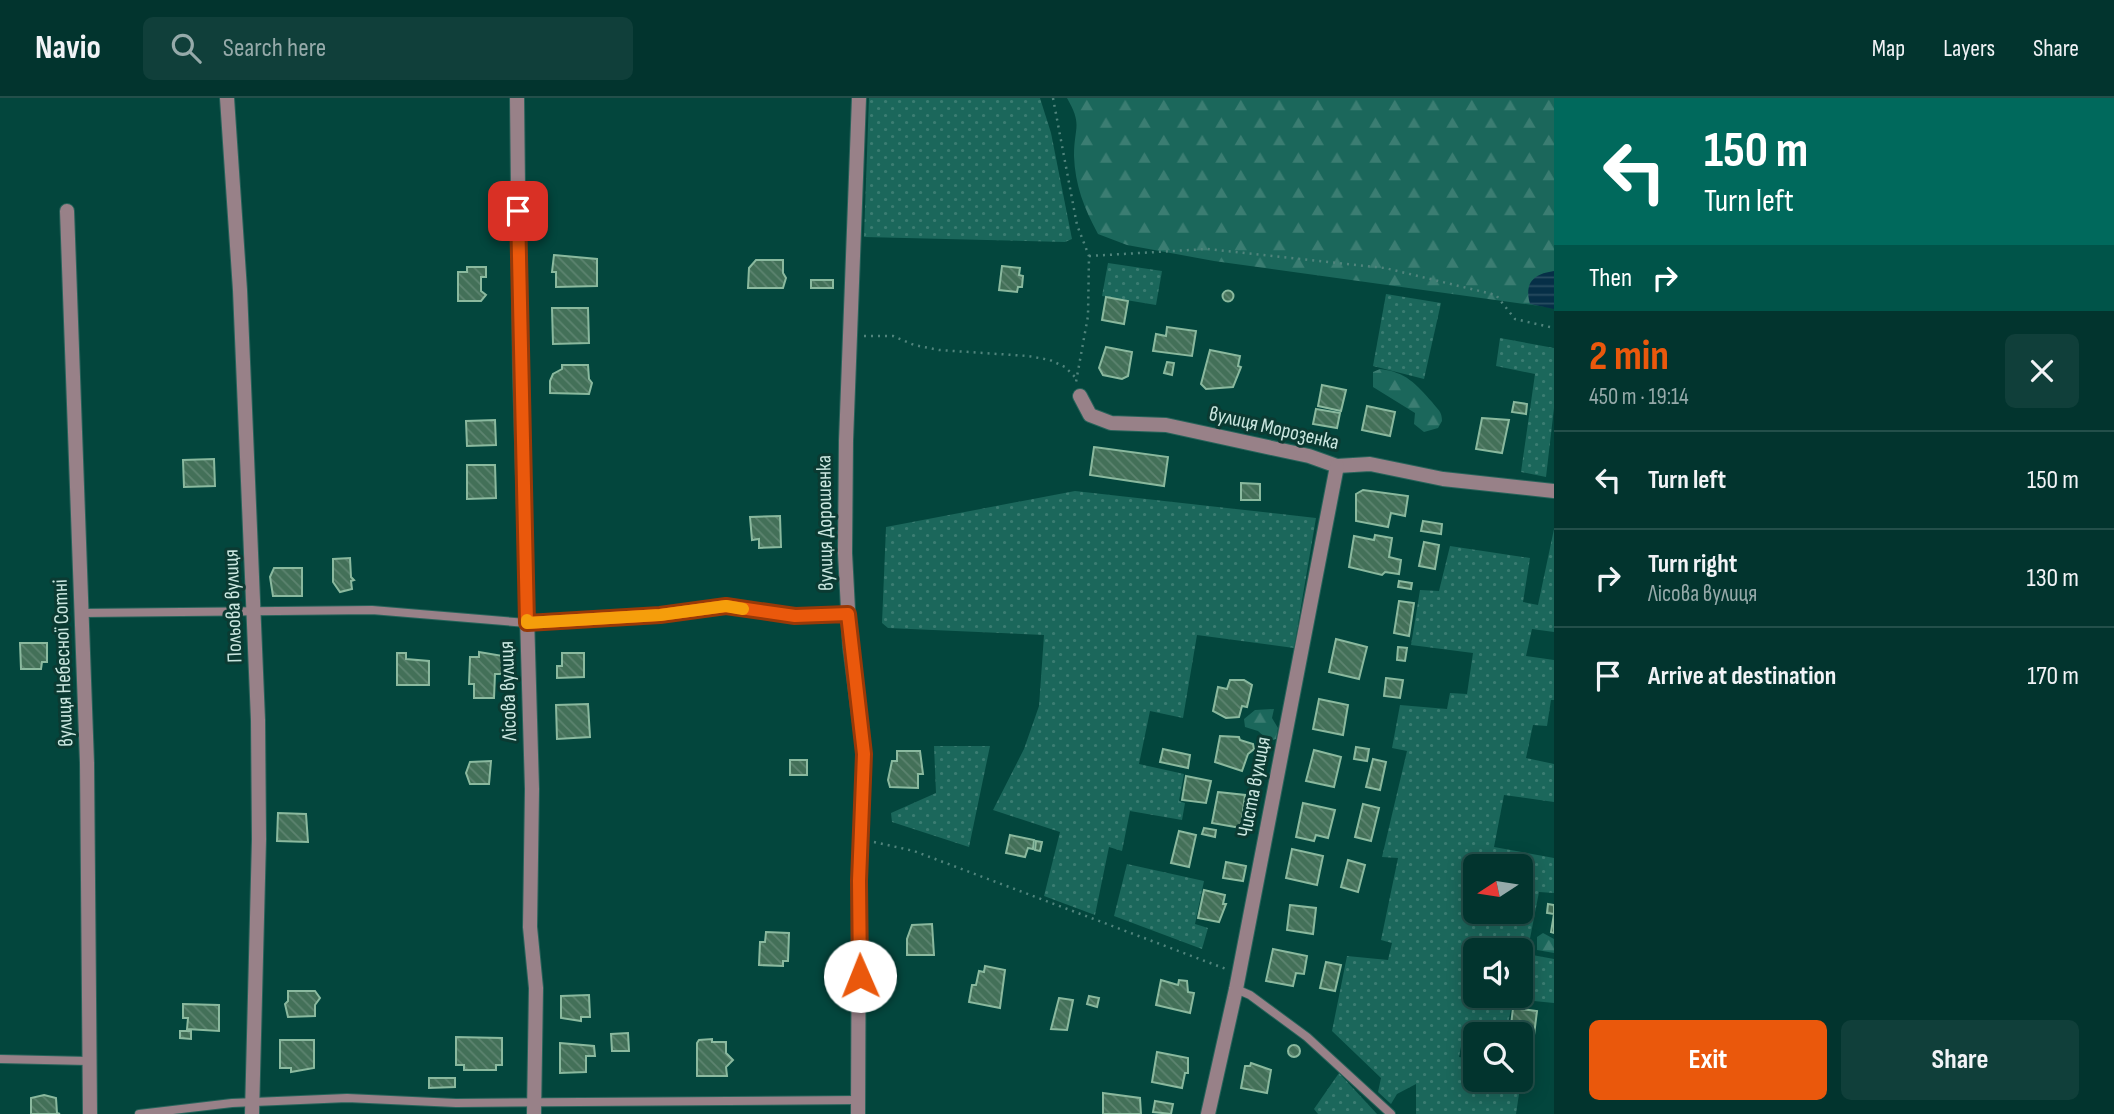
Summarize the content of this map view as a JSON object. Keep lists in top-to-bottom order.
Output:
{
  "streets": {
    "street": [
      "вулиця Морозенка",
      "вулиця Дорошенка",
      "Польова вулиця",
      "вулиця Небесної Сотні",
      "Лісова вулиця",
      "Чиста вулиця"
    ]
  },
  "crossings": [
    ["вулиця Морозенка", "Чиста вулиця"]
  ],
  "north": "left",
  "page": {
    "header": "Navio",
    "search": "Search here",
    "nav": ["Map", "Layers", "Share"],
    "turn": ["150 m", "Turn left"],
    "then": "Then",
    "heading": ["2 min", "450 m · 19:14"],
    "list": [
      {
        "name": "Turn left",
        "value": "150 m"
      },
      {
        "name": "Turn right",
        "note": "Лісова вулиця",
        "value": "130 m"
      },
      {
        "name": "Arrive at destination",
        "value": "170 m"
      }
    ],
    "buttons": ["Exit", "Share"]
  }
}
